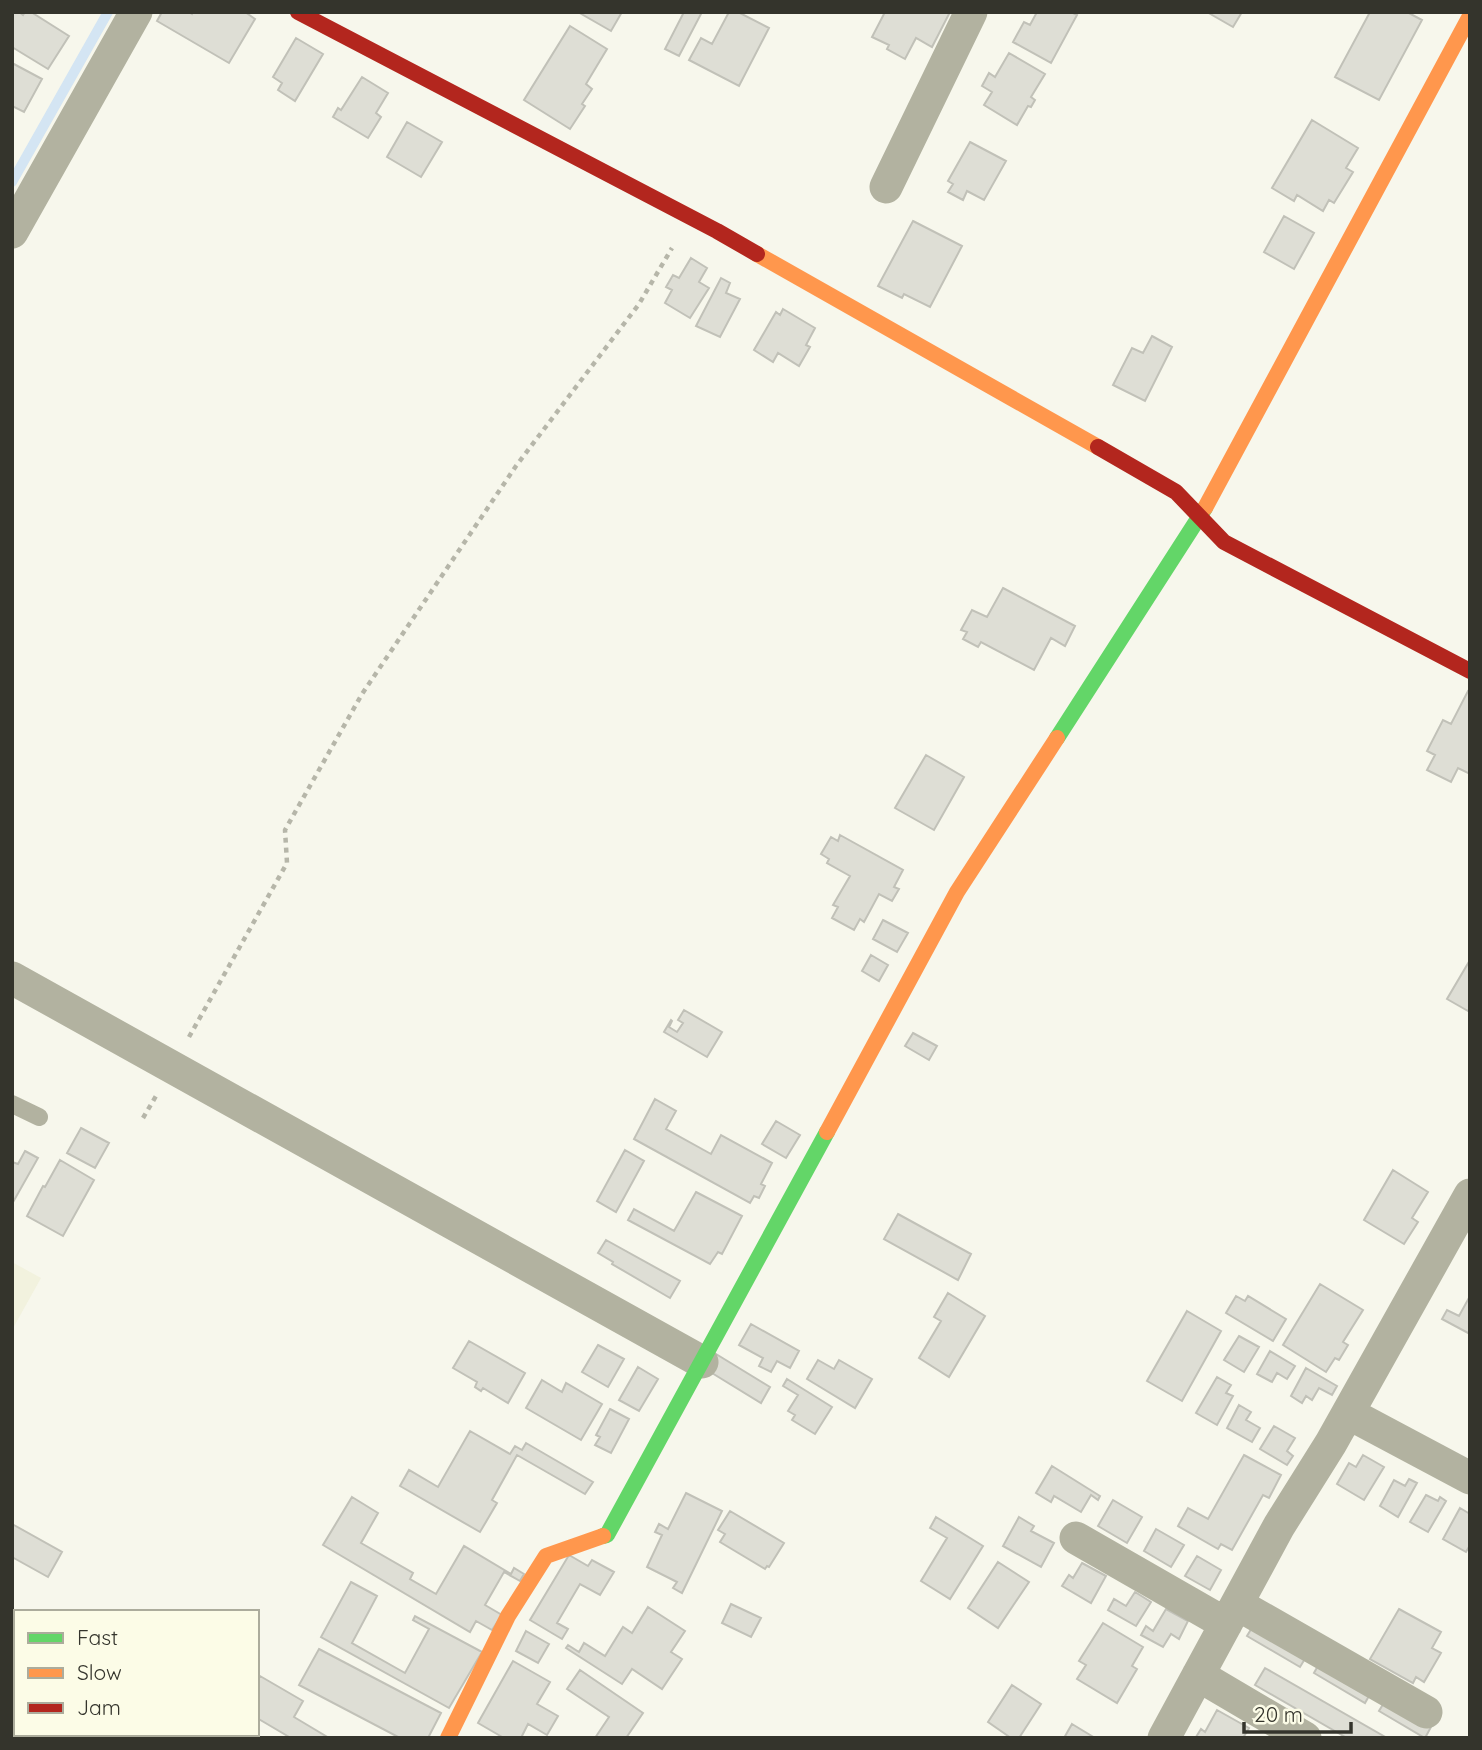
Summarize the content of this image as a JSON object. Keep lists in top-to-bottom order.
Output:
{
  "legend": ["Fast", "Slow", "Jam"],
  "scale_bar": "20 m"
}
